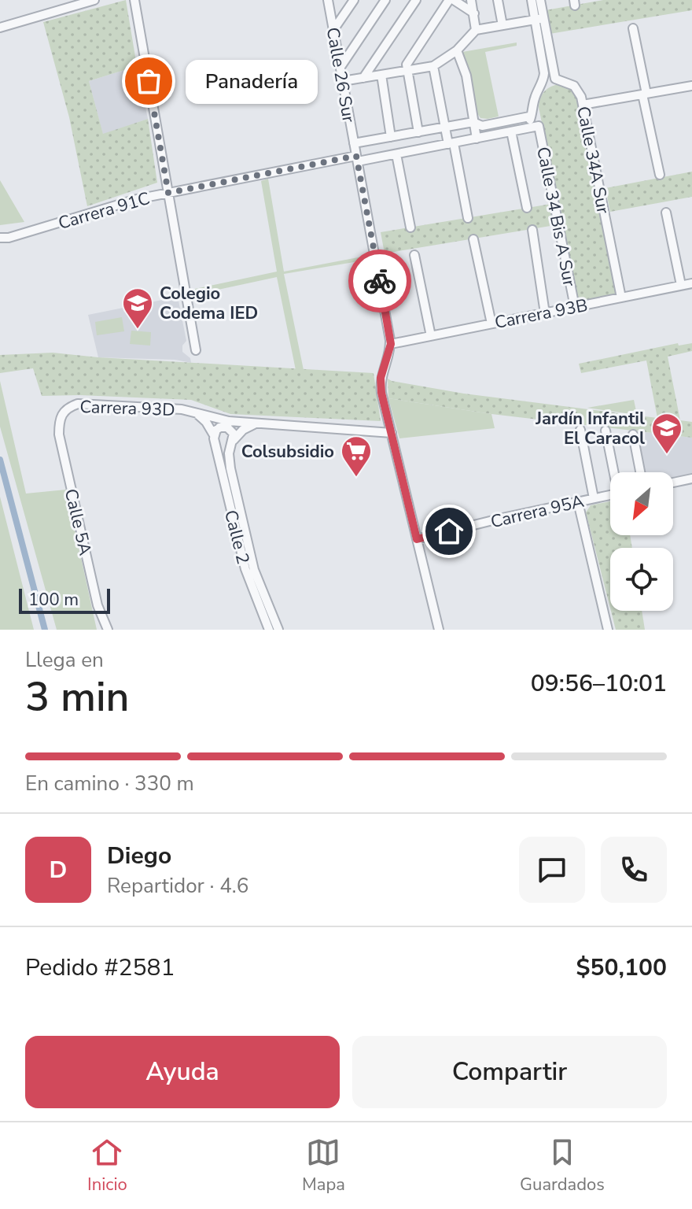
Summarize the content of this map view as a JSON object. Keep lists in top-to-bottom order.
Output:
{
  "streets": {
    "street": [
      "Calle 26 Sur",
      "Calle 34A Sur",
      "Carrera 91C",
      "Calle 34 Bis A Sur",
      "Carrera 93B",
      "Carrera 93D",
      "Carrera 95A",
      "Calle 5A",
      "Calle 2"
    ]
  },
  "crossings": [
    ["Calle 26 Sur", "Carrera 91C"],
    ["Calle 26 Sur", "Carrera 93B"],
    ["Calle 26 Sur", "Carrera 93D"],
    ["Calle 26 Sur", "Carrera 95A"],
    ["Calle 34A Sur", "Carrera 93B"],
    ["Carrera 91C", "Calle 34 Bis A Sur"],
    ["Calle 34 Bis A Sur", "Carrera 93B"],
    ["Carrera 93D", "Calle 5A"],
    ["Carrera 93D", "Calle 2"]
  ],
  "places": {
    "other": ["Panadería"],
    "school or university": ["Colegio Codema IED", "Jardín Infantil El Caracol"],
    "supermarket": ["Colsubsidio"]
  },
  "scale_bar": "100 m",
  "north": "bottom left",
  "page": {
    "bubble": "Panadería",
    "scale": "100 m",
    "heading": ["3 min", "Llega en", "09:56–10:01"],
    "panel": [
      "Diego",
      "Repartidor · 4.6",
      "Pedido #2581",
      "$50,100"
    ],
    "bar": "En camino · 330 m",
    "round": "D",
    "buttons": ["Ayuda", "Compartir"],
    "tabs": ["Inicio", "Mapa", "Guardados"]
  }
}
